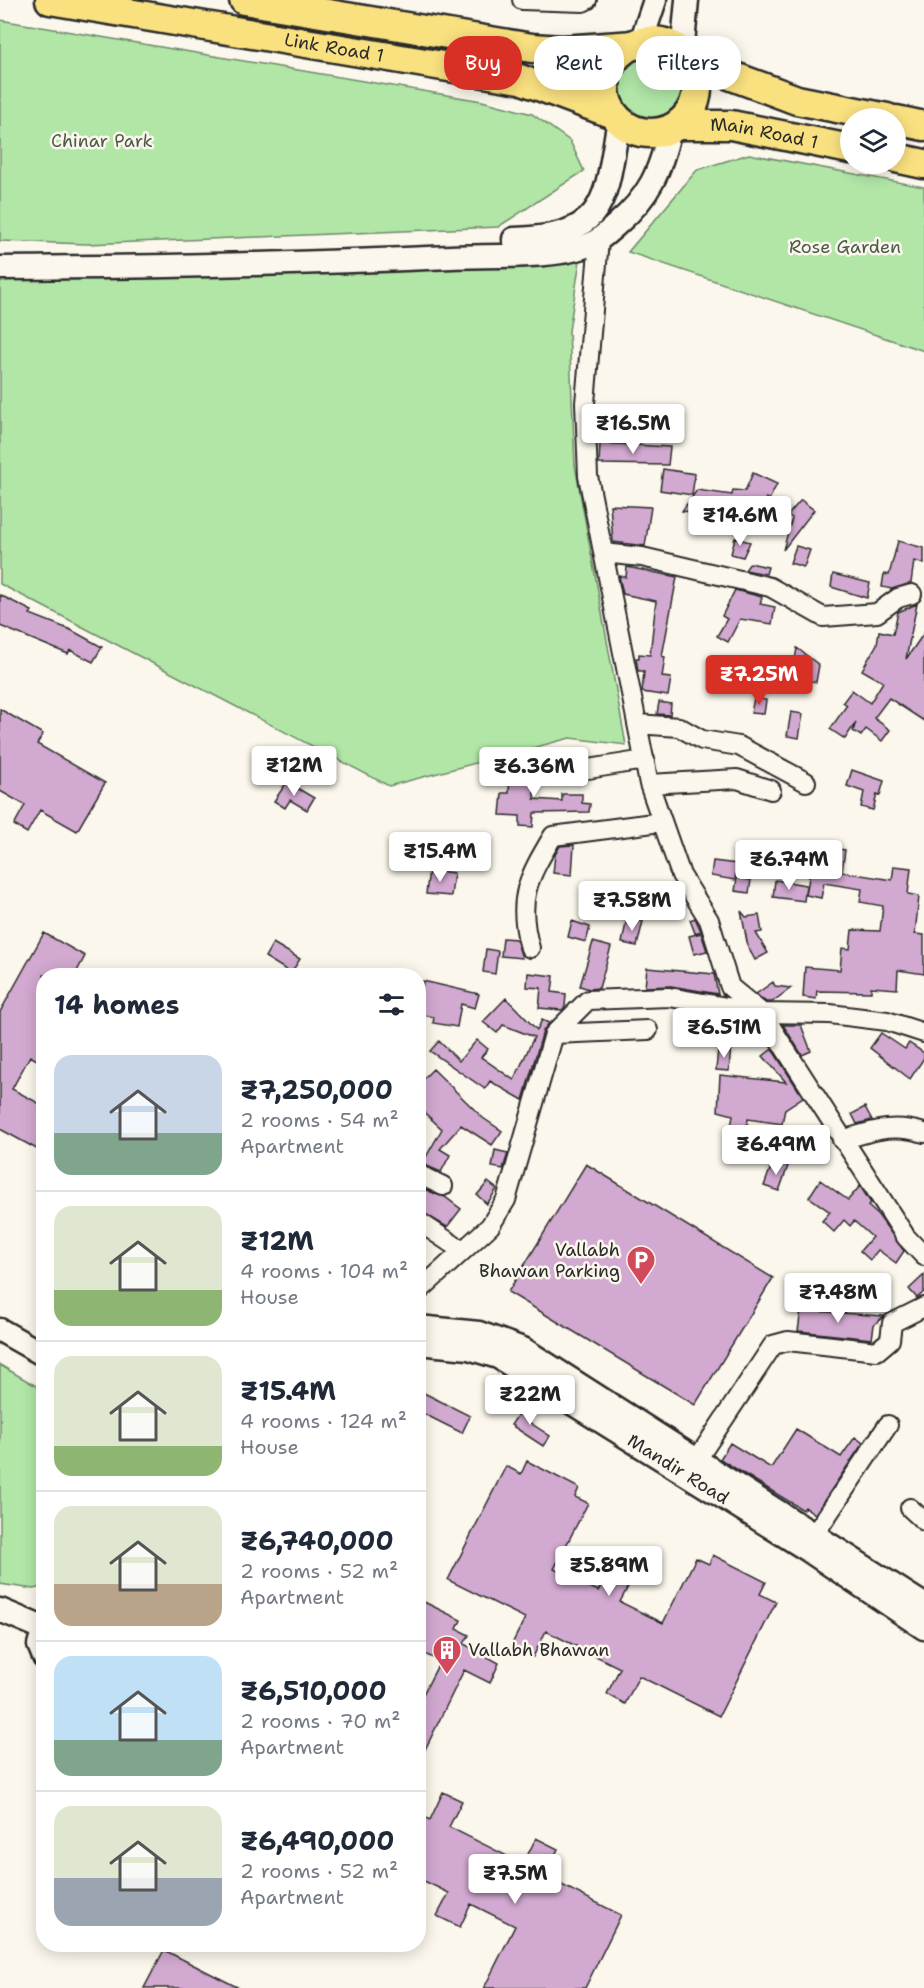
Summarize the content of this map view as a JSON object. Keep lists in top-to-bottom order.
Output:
{
  "streets": {
    "main road": ["Link Road 1", "Main Road 1"],
    "street": ["Mandir Road"]
  },
  "crossings": [
    ["Link Road 1", "Main Road 1"]
  ],
  "parks": ["Chinar Park", "Rose Garden"],
  "places": {
    "parking": ["Vallabh Bhawan Parking"],
    "building": ["Vallabh Bhawan"]
  },
  "page": {
    "chip": ["Buy", "Rent", "Filters"],
    "price": [
      "₹16.5M",
      "₹14.6M",
      "₹7.25M",
      "₹12M",
      "₹6.36M",
      "₹15.4M",
      "₹6.74M",
      "₹7.58M",
      "₹6.51M",
      "₹6.49M",
      "₹7.48M",
      "₹22M",
      "₹5.89M",
      "₹7.5M"
    ],
    "heading": "14 homes",
    "list": [
      {
        "name": "₹7,250,000",
        "note": "2 rooms · 54 m² · Apartment"
      },
      {
        "name": "₹12M",
        "note": "4 rooms · 104 m² · House"
      },
      {
        "name": "₹15.4M",
        "note": "4 rooms · 124 m² · House"
      },
      {
        "name": "₹6,740,000",
        "note": "2 rooms · 52 m² · Apartment"
      },
      {
        "name": "₹6,510,000",
        "note": "2 rooms · 70 m² · Apartment"
      },
      {
        "name": "₹6,490,000",
        "note": "2 rooms · 52 m² · Apartment"
      }
    ]
  }
}
